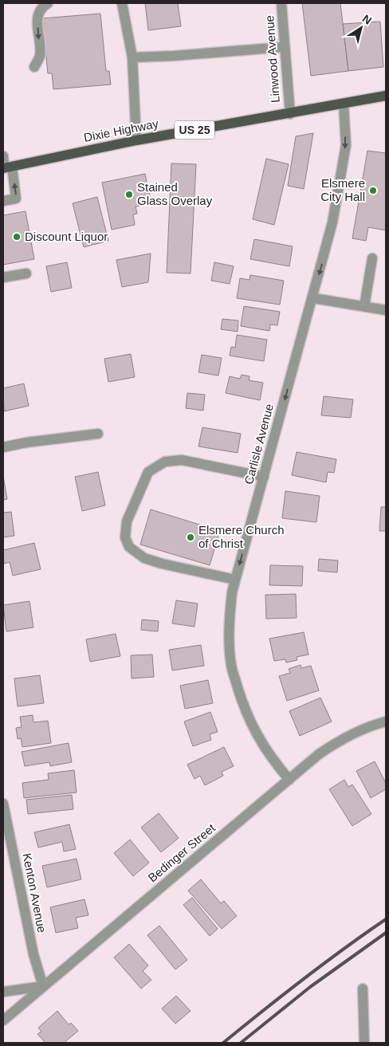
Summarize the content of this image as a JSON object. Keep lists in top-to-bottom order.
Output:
{
  "streets": {
    "main road": ["US 25", "Dixie Highway"],
    "street": [
      "Linwood Avenue",
      "Carlisle Avenue",
      "Bedinger Street",
      "Kenton Avenue"
    ]
  },
  "crossings": [
    ["Linwood Avenue", "Dixie Highway"],
    ["Dixie Highway", "Carlisle Avenue"],
    ["Carlisle Avenue", "Bedinger Street"],
    ["Bedinger Street", "Kenton Avenue"]
  ],
  "one_way": ["Carlisle Avenue"],
  "places": [
    "Elsmere City Hall",
    "Stained Glass Overlay",
    "Discount Liquor",
    "Elsmere Church of Christ"
  ],
  "north": "top right"
}
